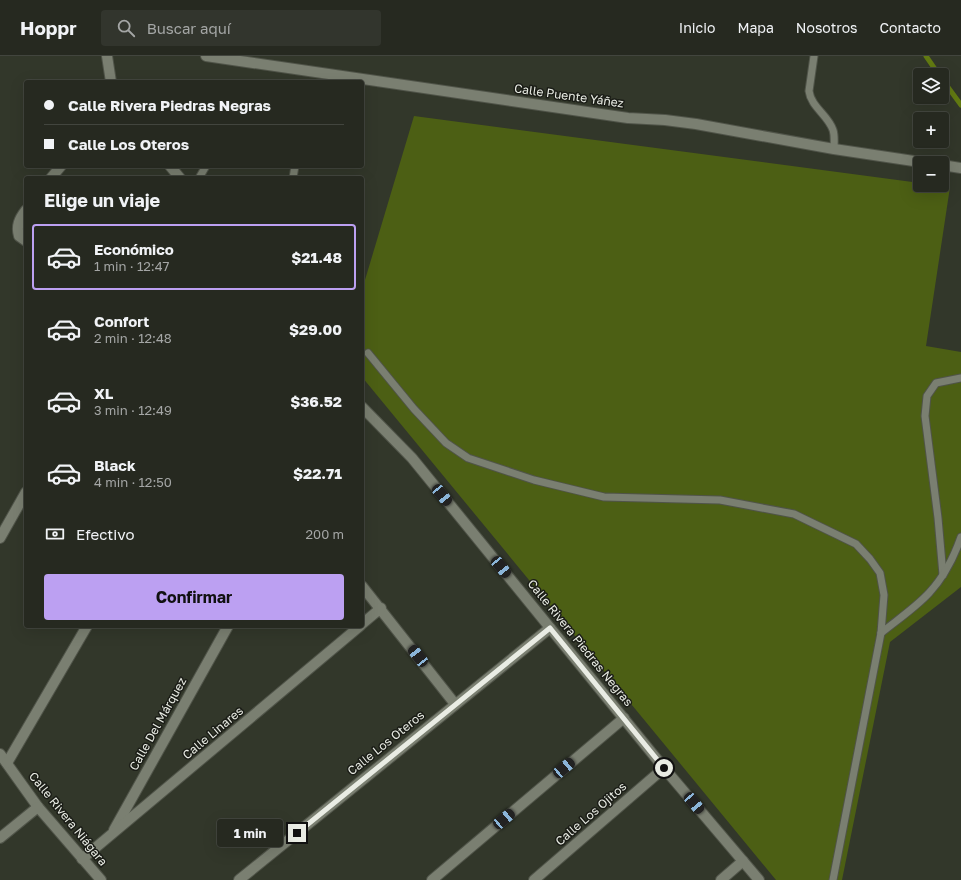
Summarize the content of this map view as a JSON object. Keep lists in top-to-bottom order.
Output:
{
  "streets": {
    "street": [
      "Calle Puente Yáñez",
      "Calle Rivera Piedras Negras",
      "Calle Del Márquez",
      "Calle Linares",
      "Calle Los Oteros",
      "Calle Los Ojitos",
      "Calle Rivera Niágara"
    ]
  },
  "crossings": [
    ["Calle Rivera Piedras Negras", "Calle Los Oteros"],
    ["Calle Rivera Piedras Negras", "Calle Los Ojitos"],
    ["Calle Del Márquez", "Calle Linares"],
    ["Calle Linares", "Calle Rivera Niágara"]
  ],
  "page": {
    "header": "Hoppr",
    "search": "Buscar aquí",
    "nav": [
      "Inicio",
      "Mapa",
      "Nosotros",
      "Contacto"
    ],
    "map_buttons": ["+", "−"],
    "banner": ["Calle Rivera Piedras Negras", "Calle Los Oteros"],
    "heading": "Elige un viaje",
    "list": [
      {
        "name": "Económico",
        "note": "1 min · 12:47",
        "value": "$21.48"
      },
      {
        "name": "Confort",
        "note": "2 min · 12:48",
        "value": "$29.00"
      },
      {
        "name": "XL",
        "note": "3 min · 12:49",
        "value": "$36.52"
      },
      {
        "name": "Black",
        "note": "4 min · 12:50",
        "value": "$22.71"
      }
    ],
    "pay": ["Efectivo", "200 m"],
    "buttons": "Confirmar",
    "bubble": "1 min"
  }
}
